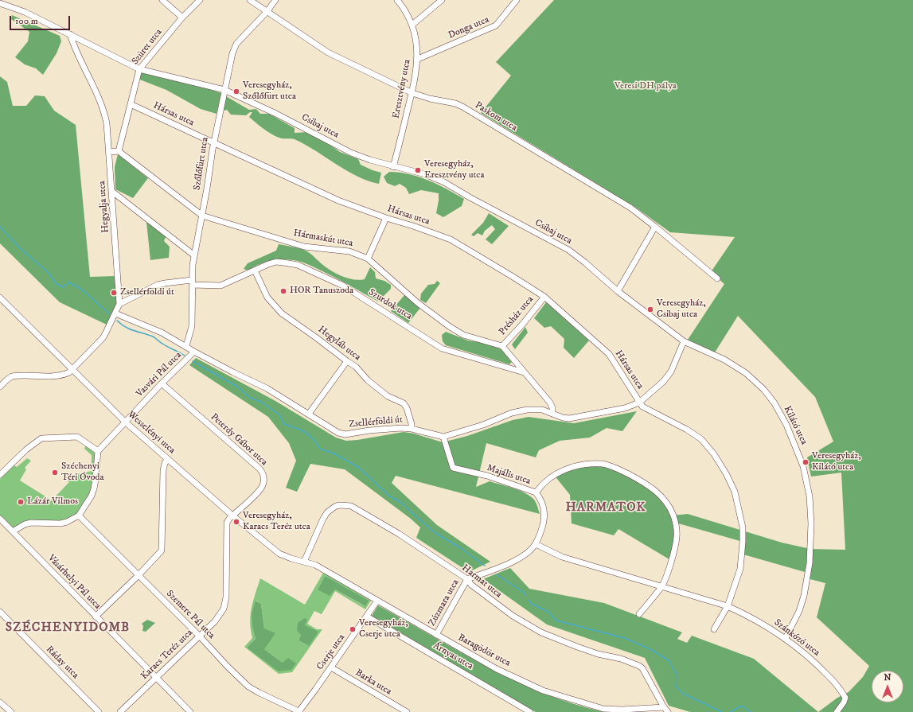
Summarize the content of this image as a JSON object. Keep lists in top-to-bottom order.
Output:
{
  "streets": {
    "street": [
      "Donga utca",
      "Szüret utca",
      "Eresztvény utca",
      "Hársas utca",
      "Paskom utca",
      "Csibaj utca",
      "Szőlőfürt utca",
      "Hegyalja utca",
      "Hármaskút utca",
      "Szurdok utca",
      "Présház utca",
      "Hegyláb utca",
      "Vasvári Pál utca",
      "Zsellérföldi út",
      "Kilátó utca",
      "Wesselényi utca",
      "Peterdy Gábor utca",
      "Majális utca",
      "Harmat utca",
      "Vásárhelyi Pál utca",
      "Zúzmara utca",
      "Szemere Pál utca",
      "Szánkózó utca",
      "Baragödör utca",
      "Cserje utca",
      "Karacs Teréz utca",
      "Árnyas utca",
      "Ráday utca",
      "Barka utca"
    ]
  },
  "crossings": [
    ["Donga utca", "Eresztvény utca"],
    ["Szüret utca", "Hársas utca"],
    ["Szüret utca", "Csibaj utca"],
    ["Szüret utca", "Hármaskút utca"],
    ["Eresztvény utca", "Paskom utca"],
    ["Eresztvény utca", "Csibaj utca"],
    ["Hársas utca", "Szőlőfürt utca"],
    ["Hársas utca", "Présház utca"],
    ["Paskom utca", "Szőlőfürt utca"],
    ["Csibaj utca", "Szőlőfürt utca"],
    ["Csibaj utca", "Hegyalja utca"],
    ["Csibaj utca", "Kilátó utca"],
    ["Szőlőfürt utca", "Hármaskút utca"],
    ["Szőlőfürt utca", "Szurdok utca"],
    ["Szőlőfürt utca", "Zsellérföldi út"],
    ["Hegyalja utca", "Szurdok utca"],
    ["Hegyalja utca", "Zsellérföldi út"],
    ["Hegyalja utca", "Wesselényi utca"],
    ["Hármaskút utca", "Présház utca"],
    ["Szurdok utca", "Hegyláb utca"],
    ["Hegyláb utca", "Zsellérföldi út"],
    ["Vasvári Pál utca", "Zsellérföldi út"],
    ["Vasvári Pál utca", "Wesselényi utca"],
    ["Vasvári Pál utca", "Peterdy Gábor utca"],
    ["Zsellérföldi út", "Majális utca"],
    ["Kilátó utca", "Szánkózó utca"],
    ["Wesselényi utca", "Peterdy Gábor utca"],
    ["Wesselényi utca", "Harmat utca"],
    ["Wesselényi utca", "Baragödör utca"],
    ["Wesselényi utca", "Karacs Teréz utca"],
    ["Peterdy Gábor utca", "Karacs Teréz utca"],
    ["Majális utca", "Szánkózó utca"],
    ["Harmat utca", "Zúzmara utca"],
    ["Harmat utca", "Baragödör utca"],
    ["Vásárhelyi Pál utca", "Karacs Teréz utca"],
    ["Zúzmara utca", "Baragödör utca"],
    ["Szemere Pál utca", "Cserje utca"],
    ["Szemere Pál utca", "Karacs Teréz utca"],
    ["Baragödör utca", "Cserje utca"],
    ["Cserje utca", "Árnyas utca"],
    ["Cserje utca", "Barka utca"]
  ],
  "districts": ["HARMATOK", "SZÉCHENYIDOMB"],
  "parks": ["Veresi DH pálya"],
  "places": [
    "Veresegyház, Szőlőfürt utca",
    "Veresegyház, Eresztvény utca",
    "HOR Tanuszoda",
    "Zsellérföldi út",
    "Veresegyház, Csibaj utca",
    "Veresegyház, Kilátó utca",
    "Széchenyi Téri Óvoda",
    "Lázár Vilmos",
    "Veresegyház, Karacs Teréz utca",
    "Veresegyház, Cserje utca"
  ],
  "scale_bar": "100 m",
  "north": "top"
}
